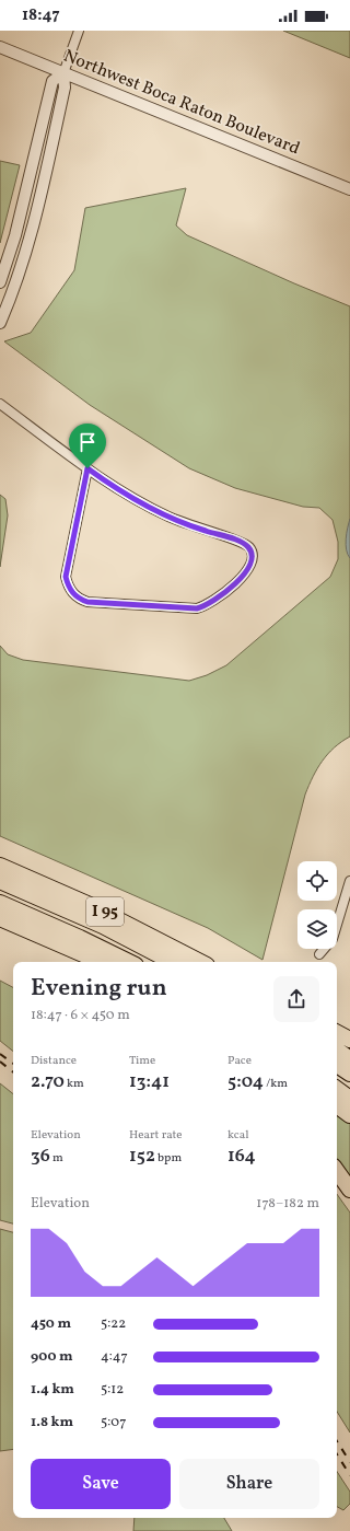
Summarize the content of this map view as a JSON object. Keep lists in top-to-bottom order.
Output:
{
  "streets": {
    "highway": ["I 95"],
    "street": ["Northwest Boca Raton Boulevard"]
  },
  "page": {
    "status": "18:47",
    "heading": ["Evening run", "18:47 · 6 × 450 m"],
    "stats": [
      ["Distance", "2.70 km"],
      ["Time", "13:41"],
      ["Pace", "5:04 /km"],
      ["Elevation", "36 m"],
      ["Heart rate", "152 bpm"],
      ["kcal", "164"]
    ],
    "chart": ["Elevation", "178–182 m"],
    "list": [
      {
        "name": "450 m",
        "note": "5:22"
      },
      {
        "name": "900 m",
        "note": "4:47"
      },
      {
        "name": "1.4 km",
        "note": "5:12"
      },
      {
        "name": "1.8 km",
        "note": "5:07"
      }
    ],
    "buttons": ["Save", "Share"]
  }
}
